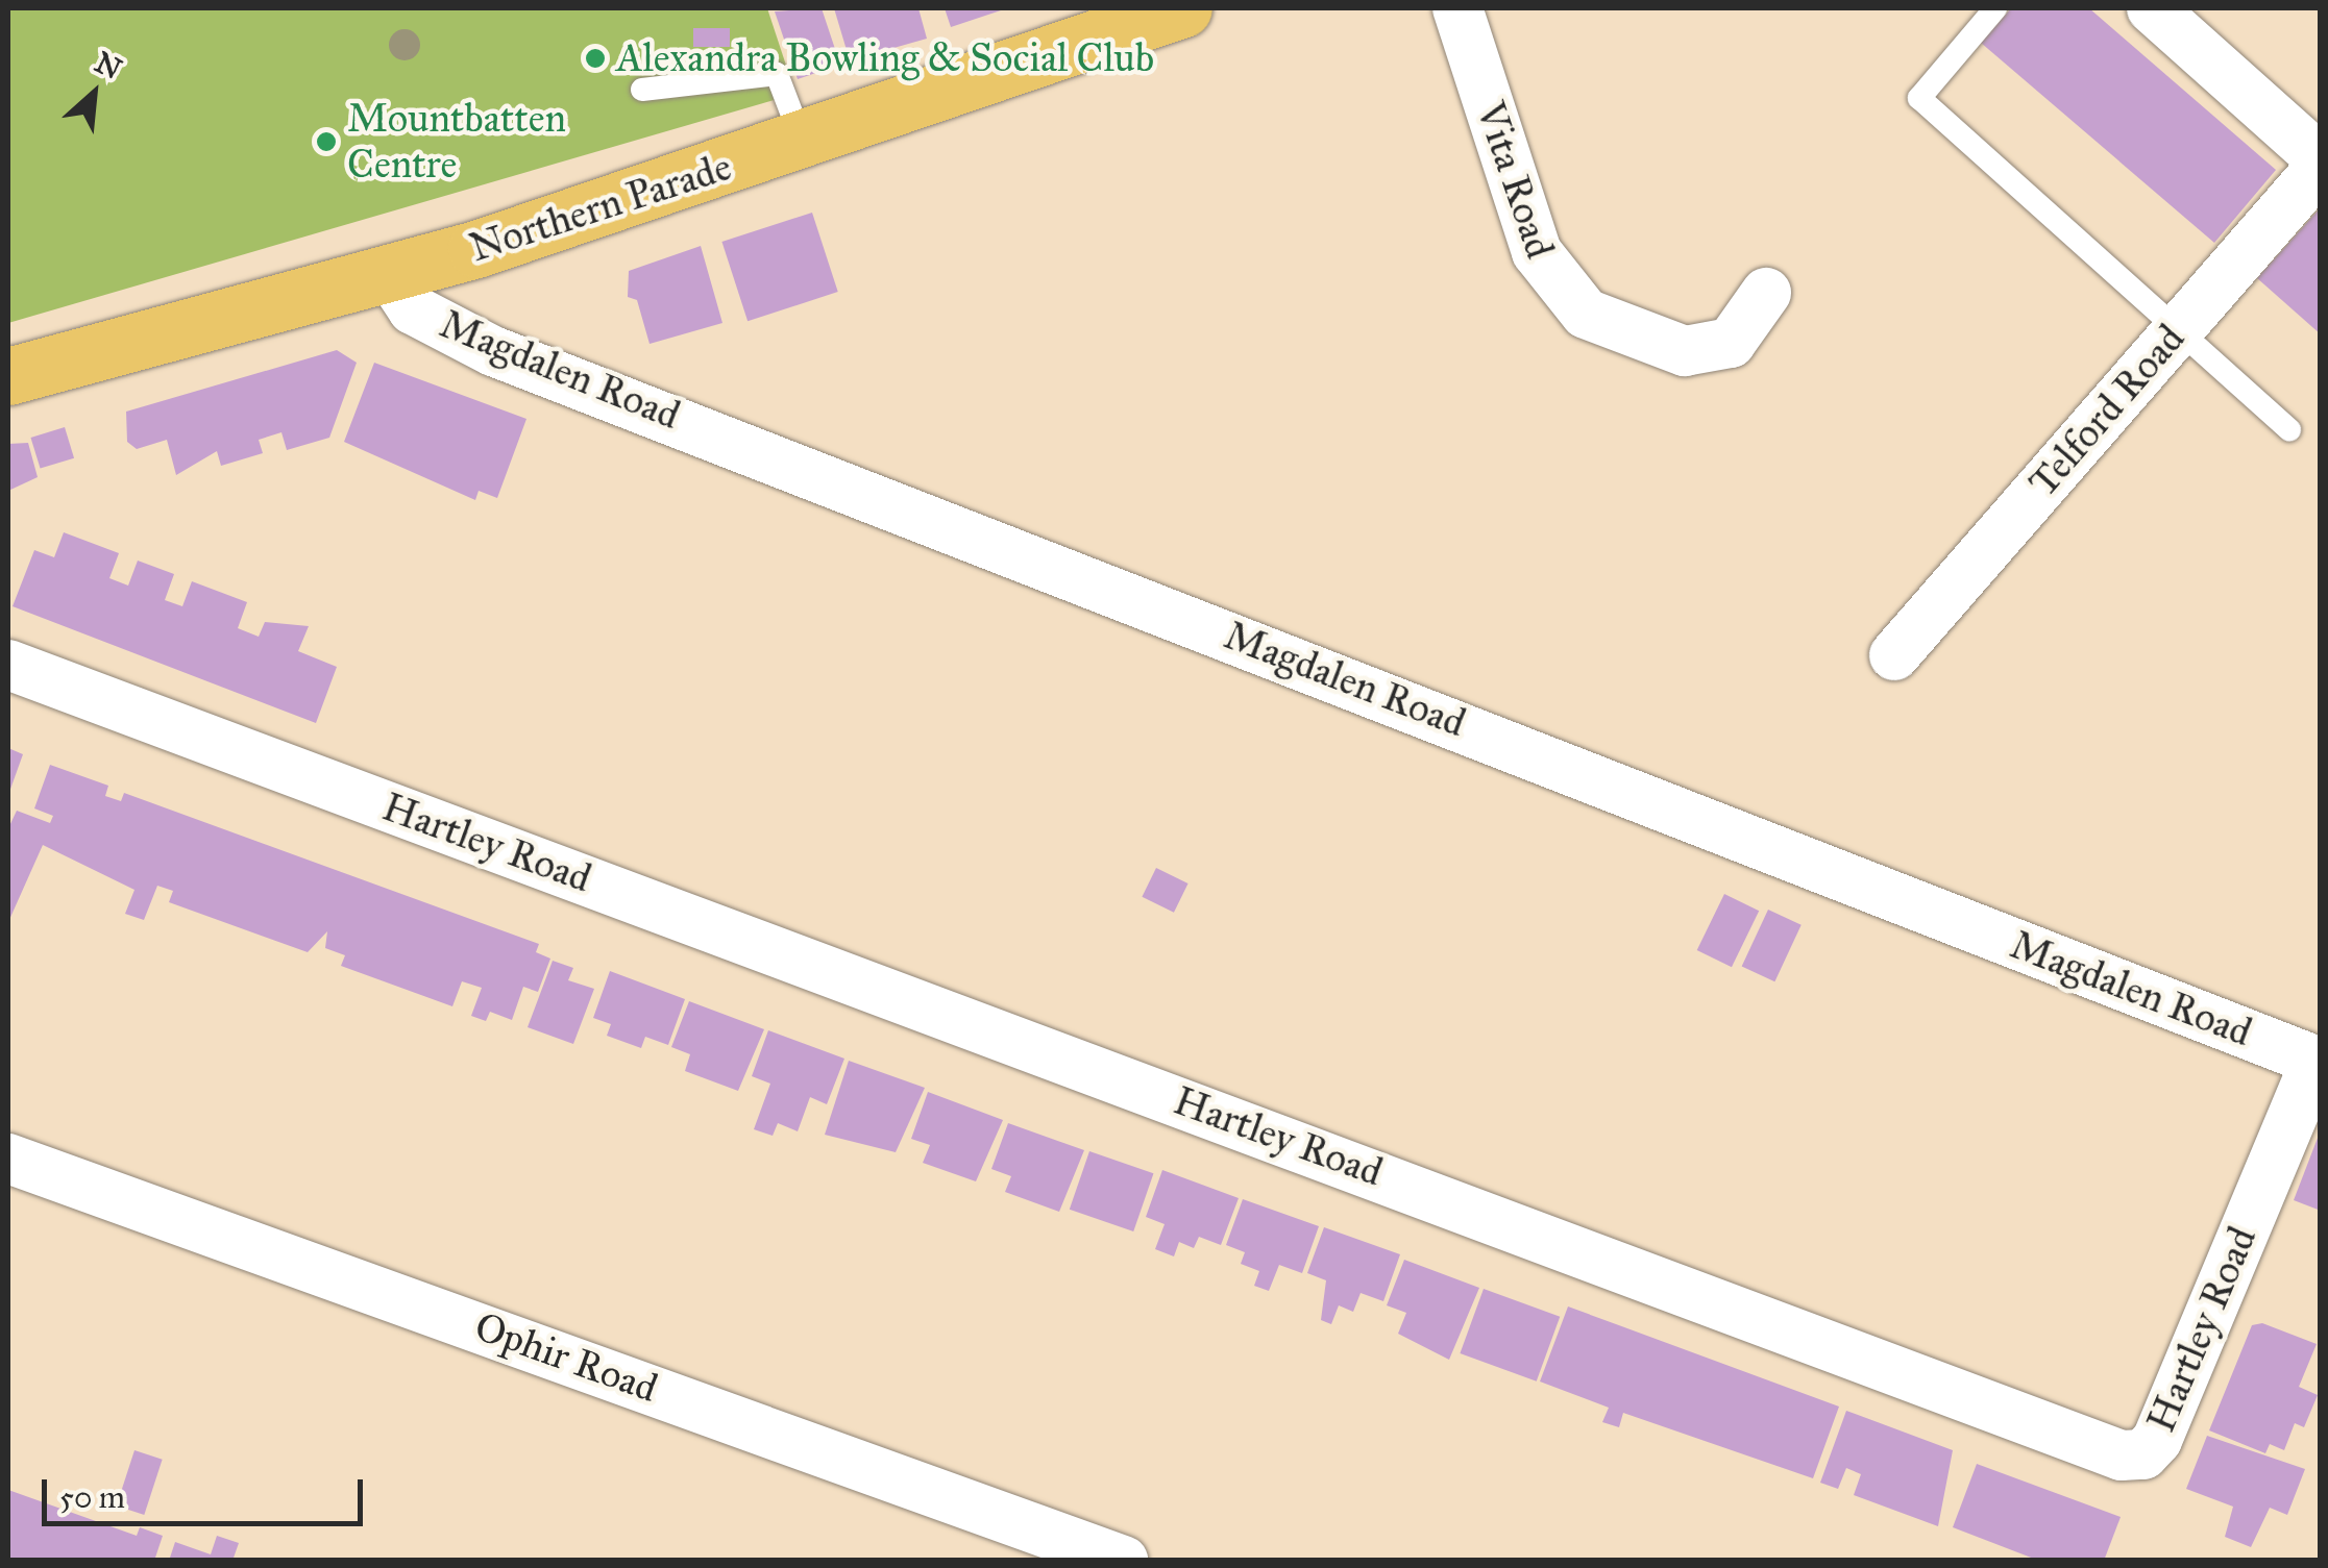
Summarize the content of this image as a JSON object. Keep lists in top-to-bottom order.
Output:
{
  "streets": {
    "main road": ["Northern Parade"],
    "street": [
      "Vita Road",
      "Magdalen Road",
      "Telford Road",
      "Hartley Road",
      "Ophir Road"
    ]
  },
  "crossings": [
    ["Northern Parade", "Magdalen Road"],
    ["Magdalen Road", "Hartley Road"]
  ],
  "places": ["Alexandra Bowling & Social Club", "Mountbatten Centre"],
  "scale_bar": "50 m",
  "north": "top right"
}
